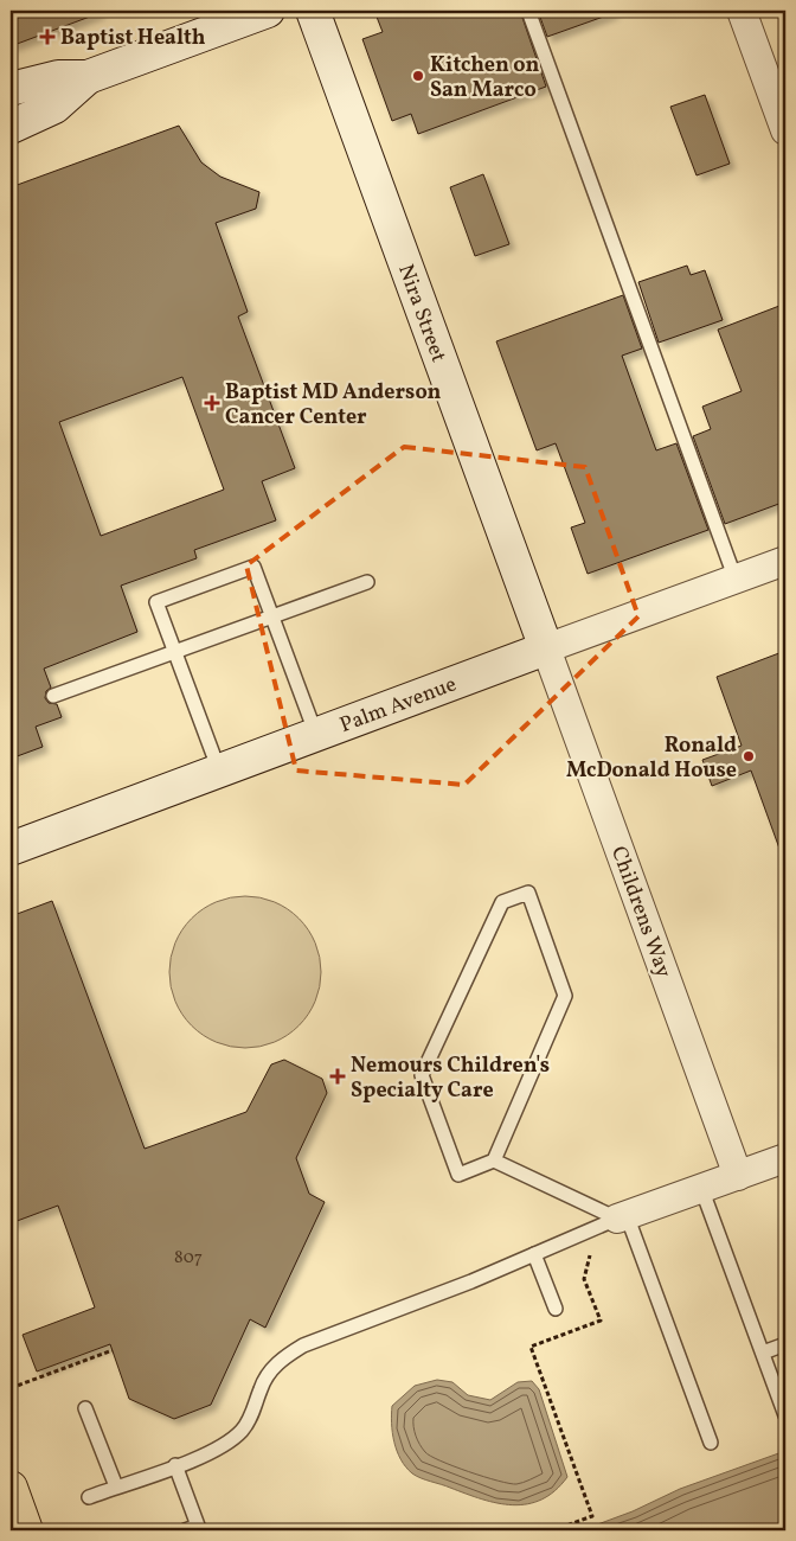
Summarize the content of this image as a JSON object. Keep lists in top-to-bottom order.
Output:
{
  "streets": {
    "street": ["Nira Street", "Palm Avenue", "Childrens Way"]
  },
  "crossings": [
    ["Nira Street", "Palm Avenue"],
    ["Nira Street", "Childrens Way"],
    ["Palm Avenue", "Childrens Way"]
  ],
  "places": {
    "health": ["Baptist Health", "Baptist MD Anderson Cancer Center", "Nemours Children's Specialty Care"],
    "other": ["Kitchen on San Marco", "Ronald McDonald House"]
  },
  "house_numbers": ["807"]
}
